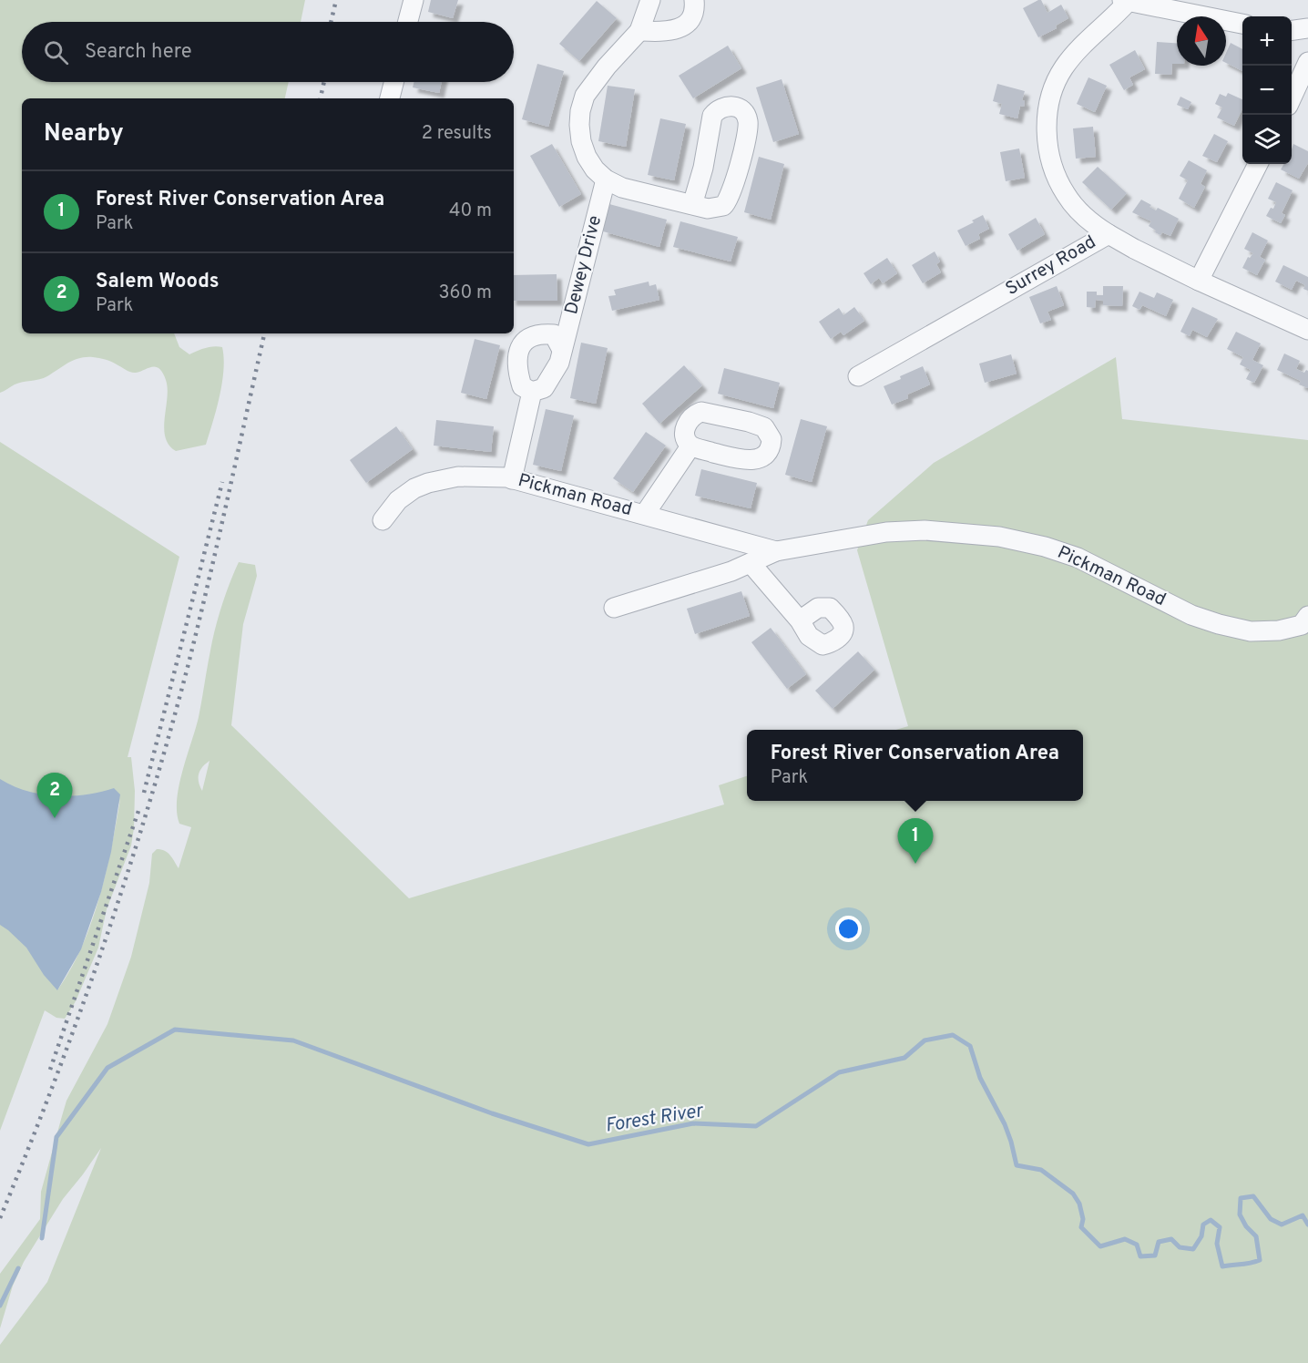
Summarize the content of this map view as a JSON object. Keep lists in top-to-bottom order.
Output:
{
  "streets": {
    "street": ["Dewey Drive", "Surrey Road", "Pickman Road"]
  },
  "water": ["Forest River"],
  "north": "top",
  "page": {
    "map_buttons": ["+", "−"],
    "search": "Search here",
    "heading": ["Nearby", "2 results"],
    "list": [
      {
        "mark": "1",
        "name": "Forest River Conservation Area",
        "note": "Park",
        "value": "40 m"
      },
      {
        "mark": "2",
        "name": "Salem Woods",
        "note": "Park",
        "value": "360 m"
      }
    ],
    "popup": ["Forest River Conservation Area", "Park"],
    "pins": ["2", "1"]
  }
}
